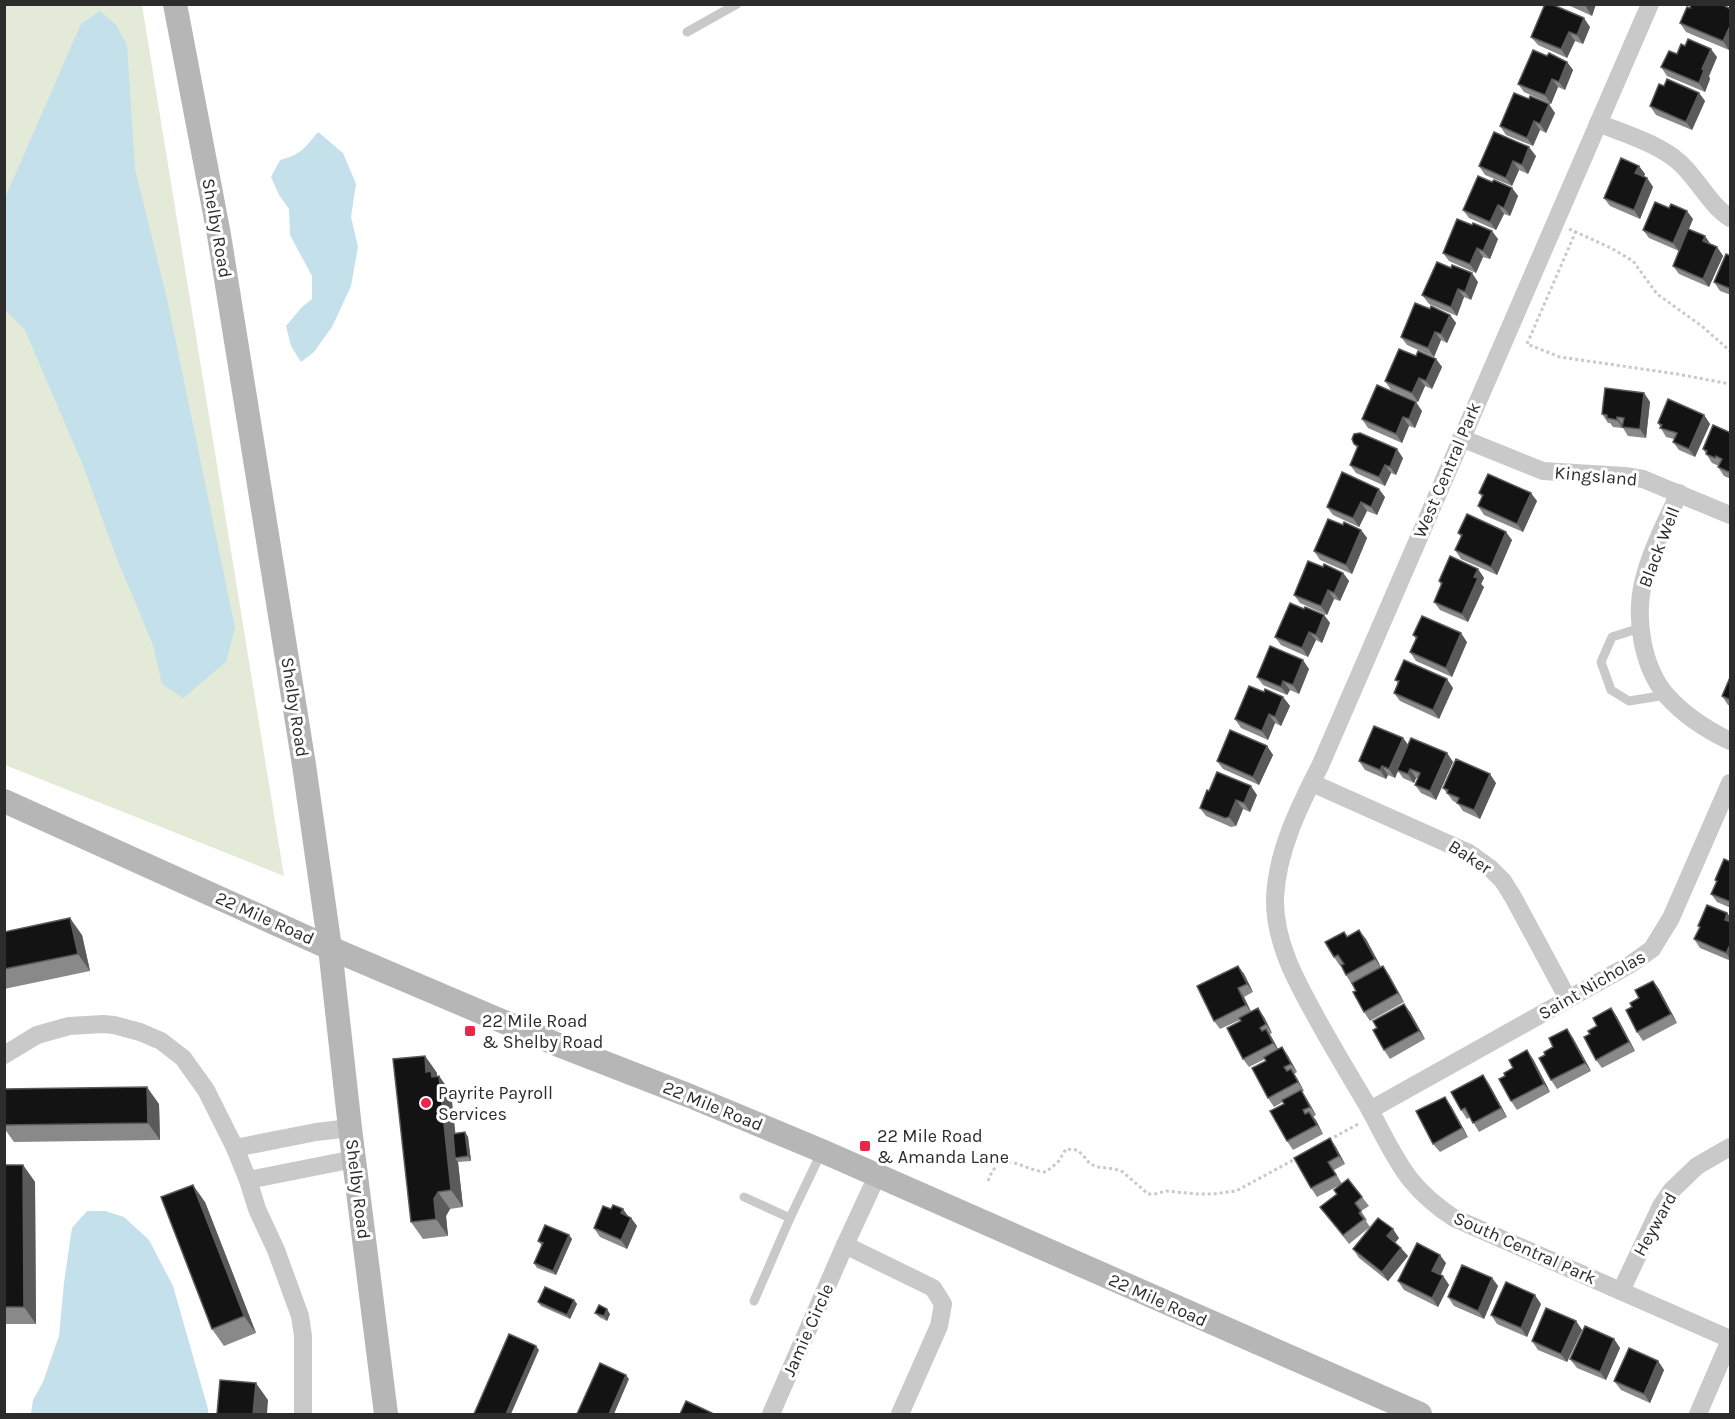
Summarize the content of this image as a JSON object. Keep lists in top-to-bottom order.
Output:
{
  "streets": {
    "street": [
      "Shelby Road",
      "West Central Park",
      "Kingsland",
      "Black Well",
      "Baker",
      "22 Mile Road",
      "Saint Nicholas",
      "Heyward",
      "South Central Park",
      "Jamie Circle"
    ]
  },
  "crossings": [
    ["Shelby Road", "22 Mile Road"],
    ["West Central Park", "Kingsland"],
    ["West Central Park", "Baker"],
    ["West Central Park", "South Central Park"],
    ["Kingsland", "Black Well"],
    ["Baker", "Saint Nicholas"],
    ["22 Mile Road", "Jamie Circle"],
    ["Saint Nicholas", "South Central Park"],
    ["Heyward", "South Central Park"]
  ],
  "places": {
    "transit": ["22 Mile Road & Shelby Road", "22 Mile Road & Amanda Lane"],
    "other": ["Payrite Payroll Services"]
  }
}
